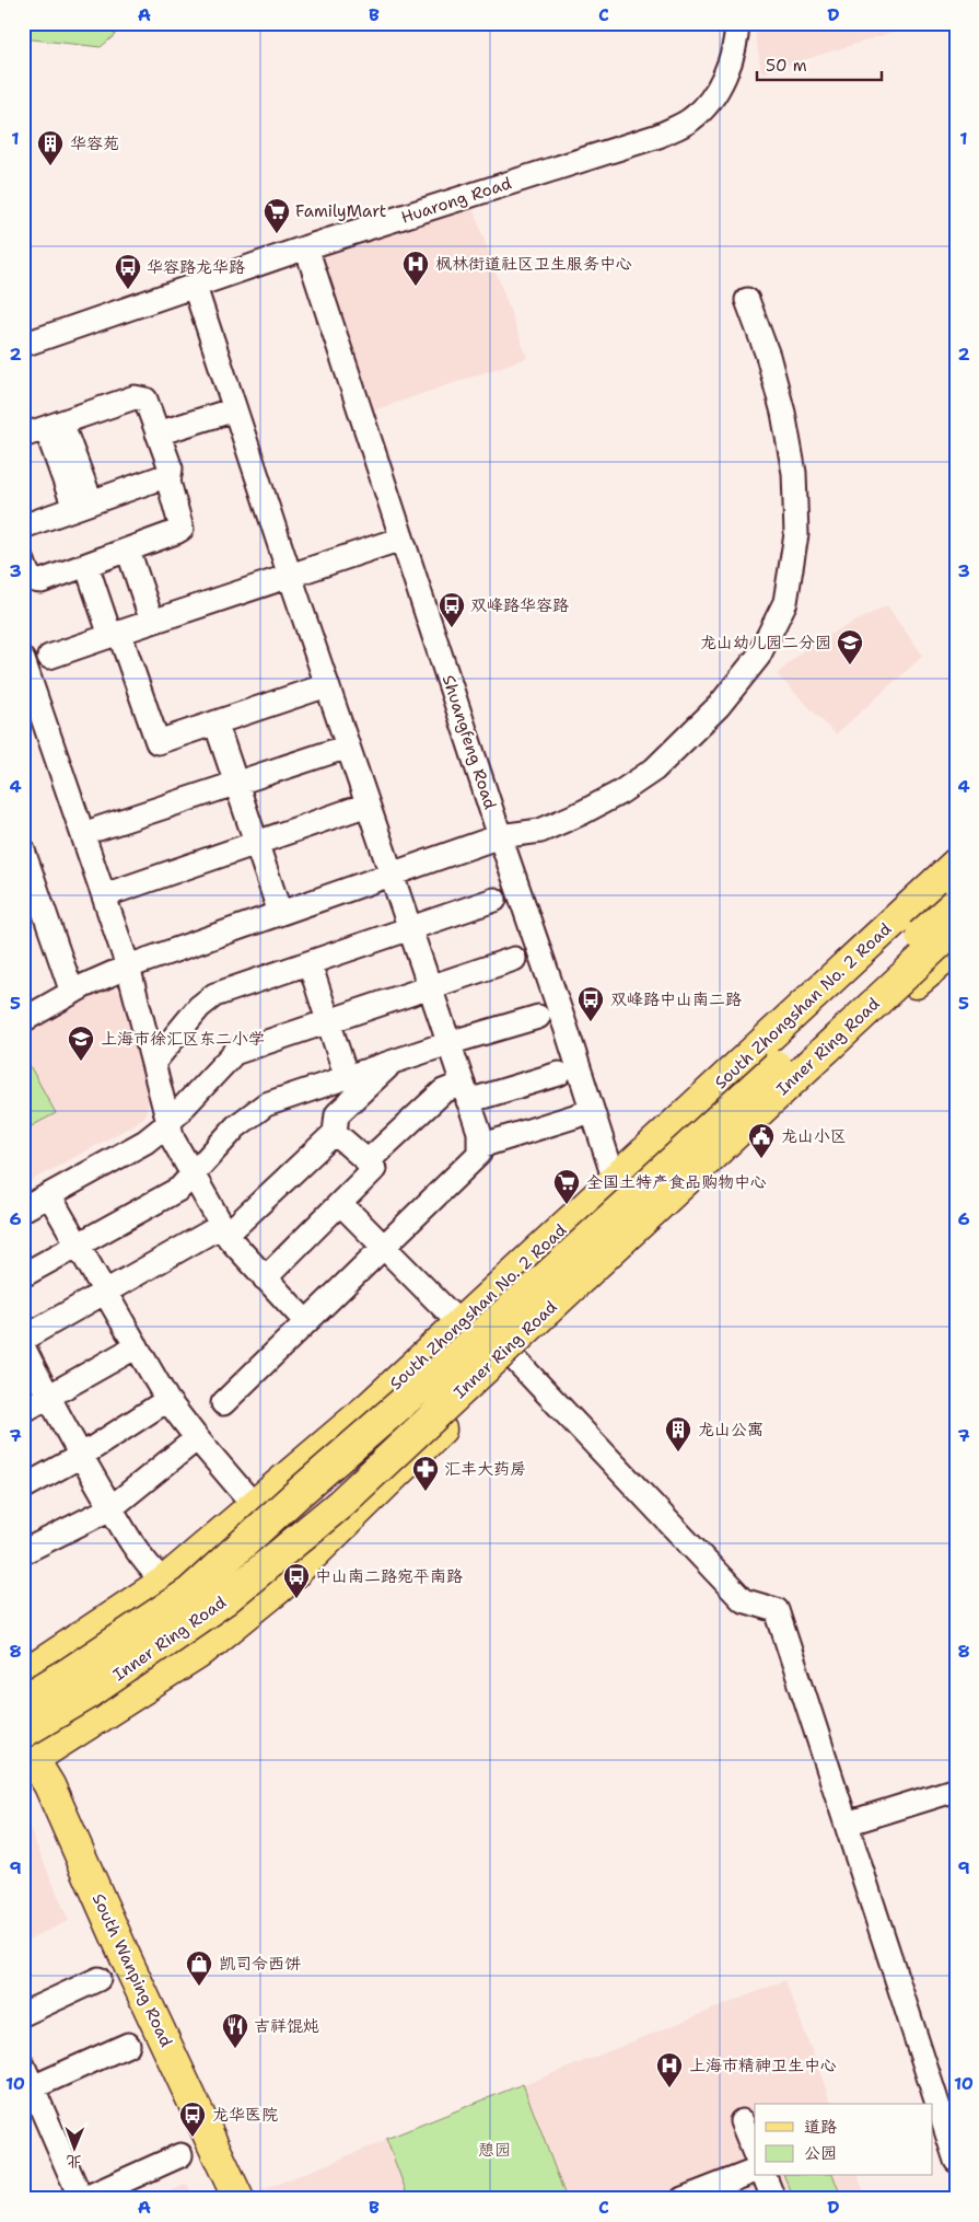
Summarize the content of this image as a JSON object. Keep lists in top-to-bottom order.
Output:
{
  "streets": {
    "main road": ["South Zhongshan No. 2 Road", "Inner Ring Road", "South Wanping Road"],
    "street": ["Huarong Road", "Shuangfeng Road"]
  },
  "crossings": [
    ["Huarong Road", "Shuangfeng Road"],
    ["Shuangfeng Road", "South Zhongshan No. 2 Road"],
    ["Inner Ring Road", "South Wanping Road"]
  ],
  "parks": ["憩园"],
  "places": {
    "building": ["华容苑", "龙山公寓"],
    "supermarket": ["FamilyMart", "全国土特产食品购物中心"],
    "hospital": ["枫林街道社区卫生服务中心", "上海市精神卫生中心"],
    "bus stop": [
      "华容路龙华路",
      "双峰路华容路",
      "双峰路中山南二路",
      "中山南二路宛平南路",
      "龙华医院"
    ],
    "school or university": ["龙山幼儿园二分园", "上海市徐汇区东二小学"],
    "public building": ["龙山小区"],
    "pharmacy": ["汇丰大药房"],
    "shop": ["凯司令西饼"],
    "restaurant": ["吉祥馄炖"]
  },
  "legend": ["道路", "公园"],
  "scale_bar": "50 m",
  "north": "bottom",
  "grid": {
    "columns": [
      "A",
      "B",
      "C",
      "D"
    ],
    "rows": [
      "1",
      "2",
      "3",
      "4",
      "5",
      "6",
      "7",
      "8",
      "9",
      "10"
    ]
  }
}
